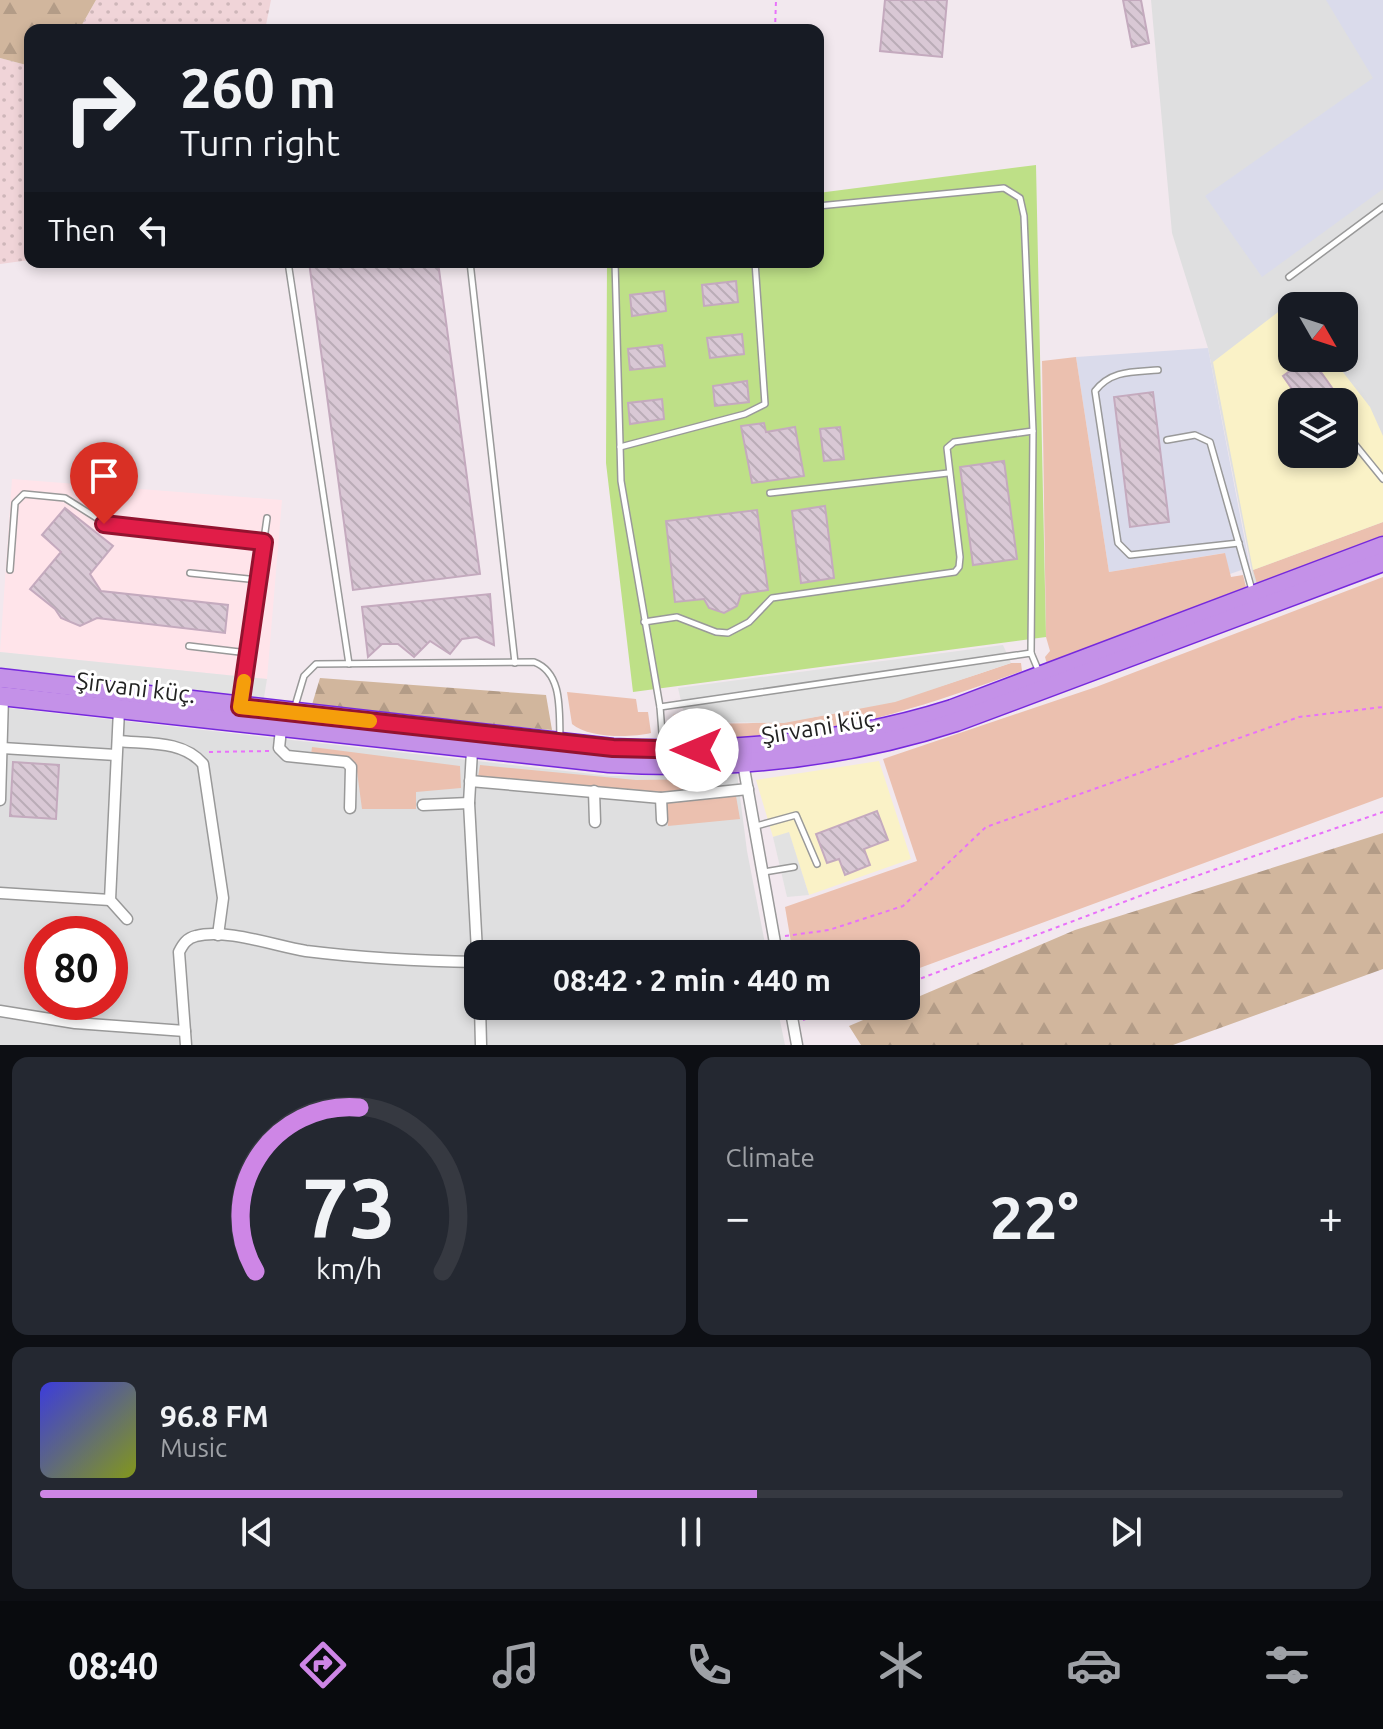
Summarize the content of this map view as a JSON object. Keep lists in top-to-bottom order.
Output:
{
  "streets": {
    "highway": ["Şirvani küç."]
  },
  "north": "bottom right",
  "page": {
    "turn": ["260 m", "Turn right"],
    "then": "Then",
    "limit": "80",
    "trip": "08:42 · 2 min · 440 m",
    "tile": "Climate",
    "heat": ["−", "22°", "+"],
    "song": ["96.8 FM", "Music"],
    "tabs": "08:40",
    "gauge": ["73", "km/h"]
  }
}
